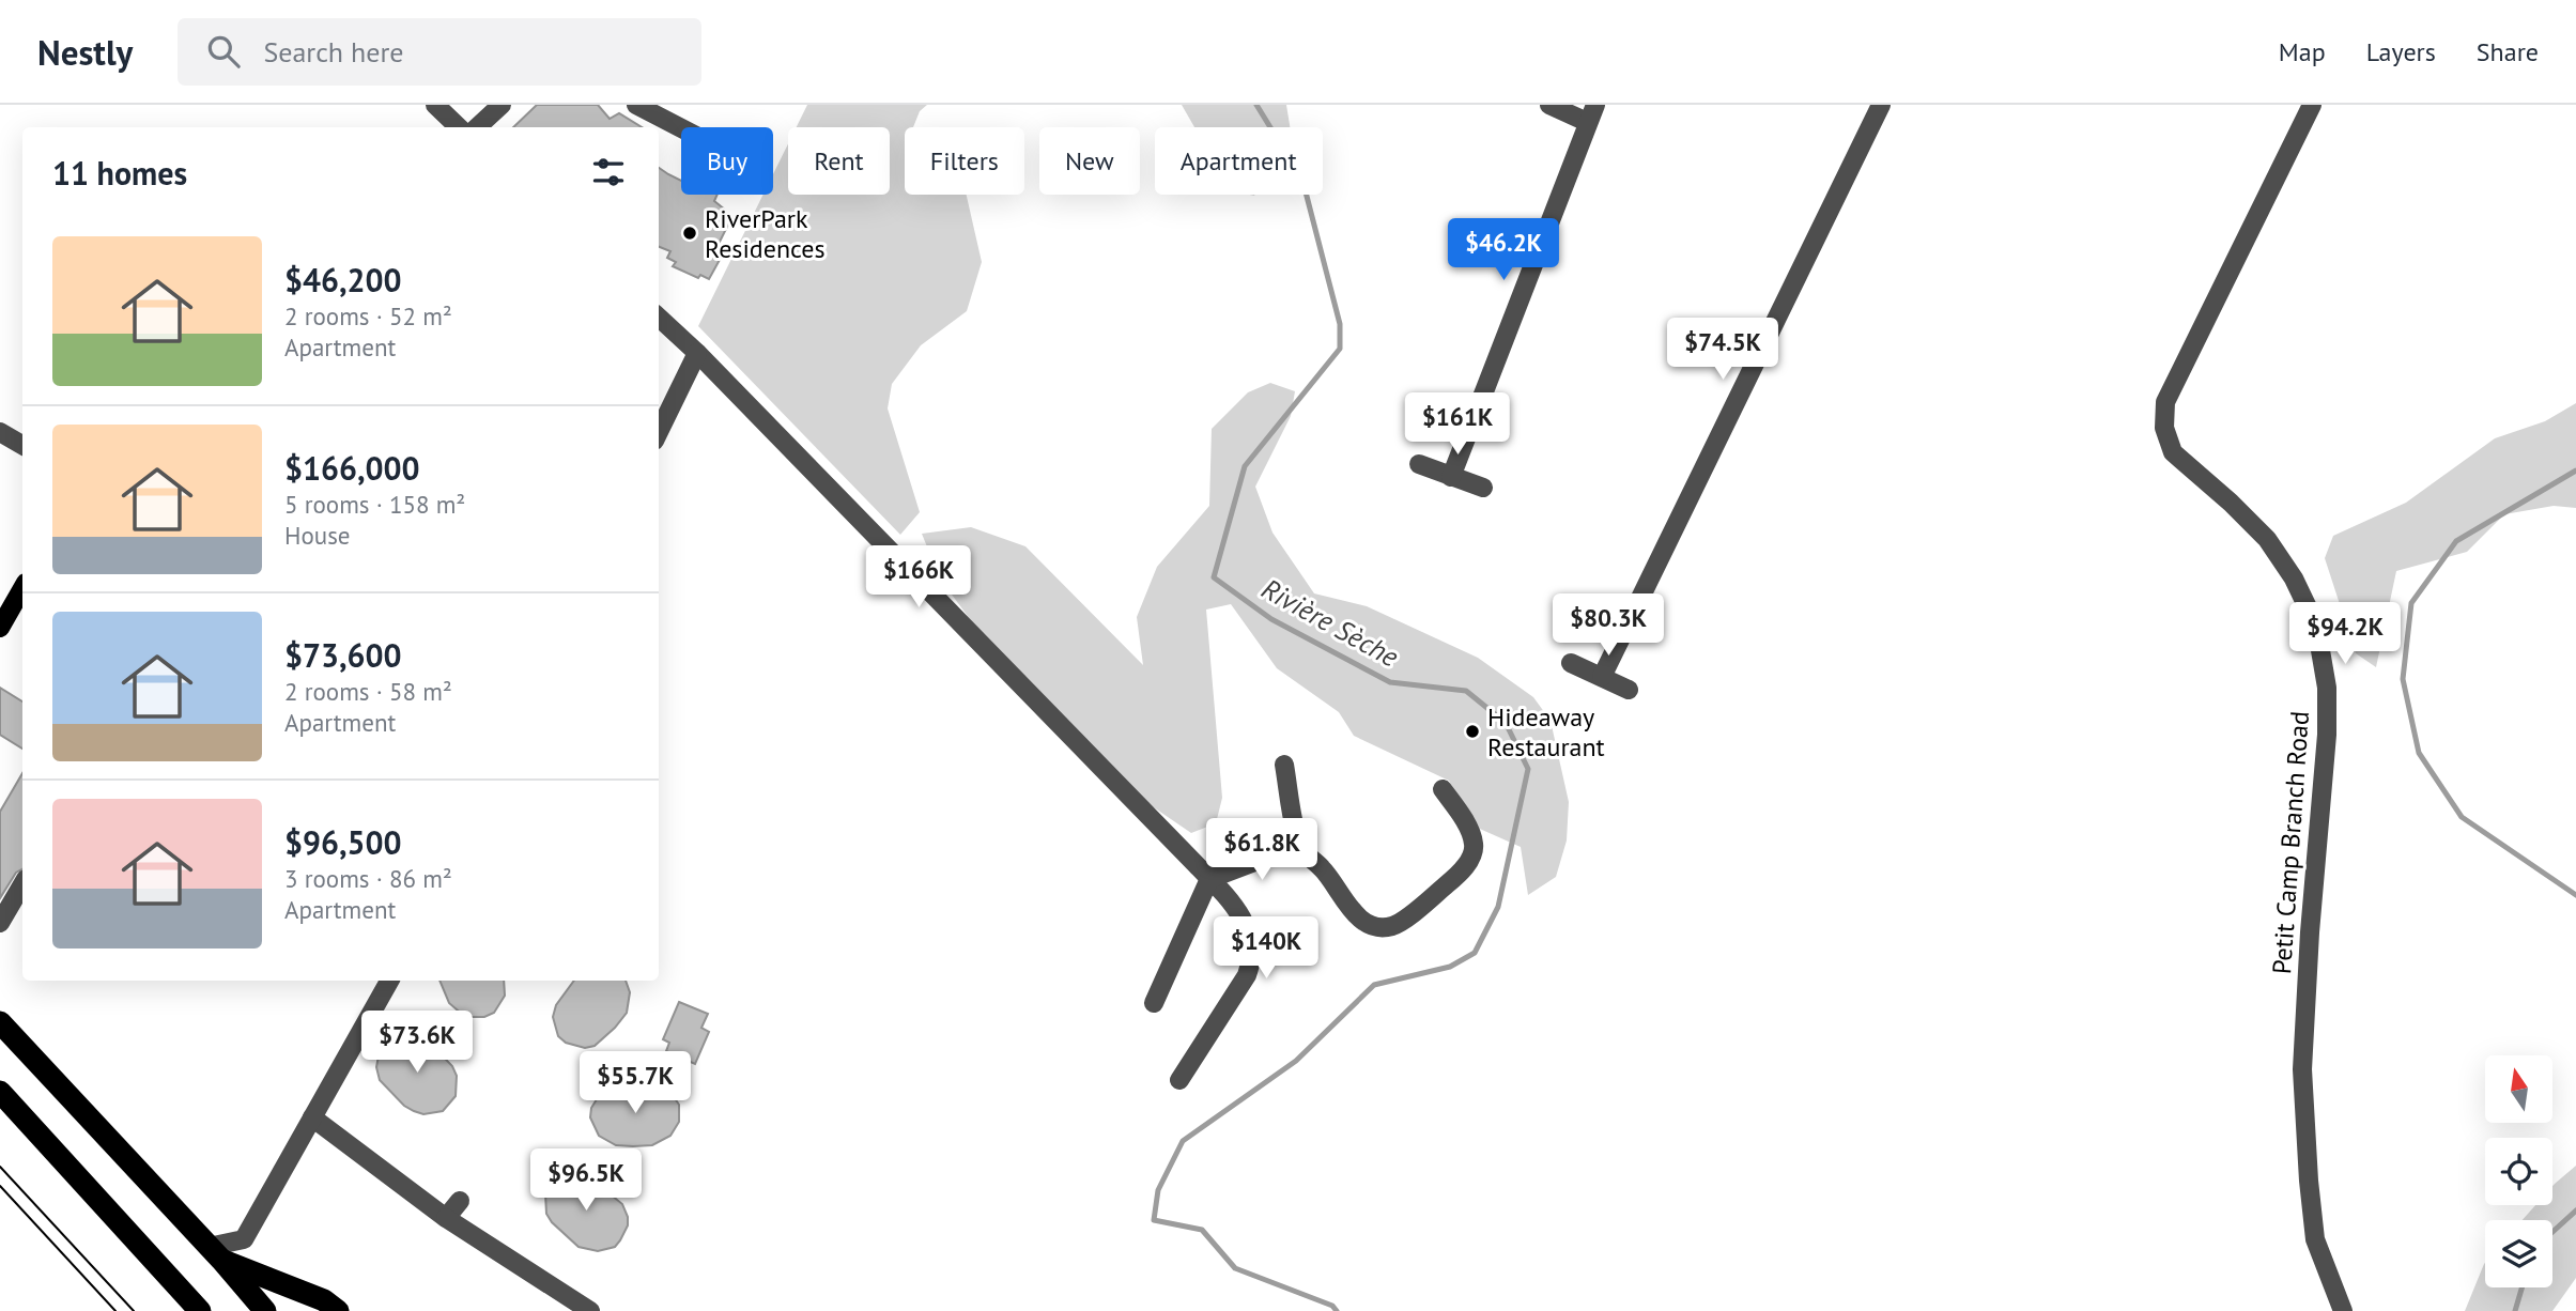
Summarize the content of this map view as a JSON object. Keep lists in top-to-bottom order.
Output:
{
  "streets": {
    "street": ["Petit Camp Branch Road"]
  },
  "water": ["Rivière Sèche"],
  "places": ["RiverPark Residences", "Hideaway Restaurant"],
  "north": "top",
  "page": {
    "header": "Nestly",
    "search": "Search here",
    "nav": ["Map", "Layers", "Share"],
    "chip": [
      "Buy",
      "Rent",
      "Filters",
      "New",
      "Apartment"
    ],
    "heading": "11 homes",
    "list": [
      {
        "name": "$46,200",
        "note": "2 rooms · 52 m² · Apartment"
      },
      {
        "name": "$166,000",
        "note": "5 rooms · 158 m² · House"
      },
      {
        "name": "$73,600",
        "note": "2 rooms · 58 m² · Apartment"
      },
      {
        "name": "$96,500",
        "note": "3 rooms · 86 m² · Apartment"
      }
    ],
    "price": [
      "$46.2K",
      "$74.5K",
      "$161K",
      "$166K",
      "$80.3K",
      "$94.2K",
      "$61.8K",
      "$140K",
      "$73.6K",
      "$55.7K",
      "$96.5K"
    ]
  }
}
